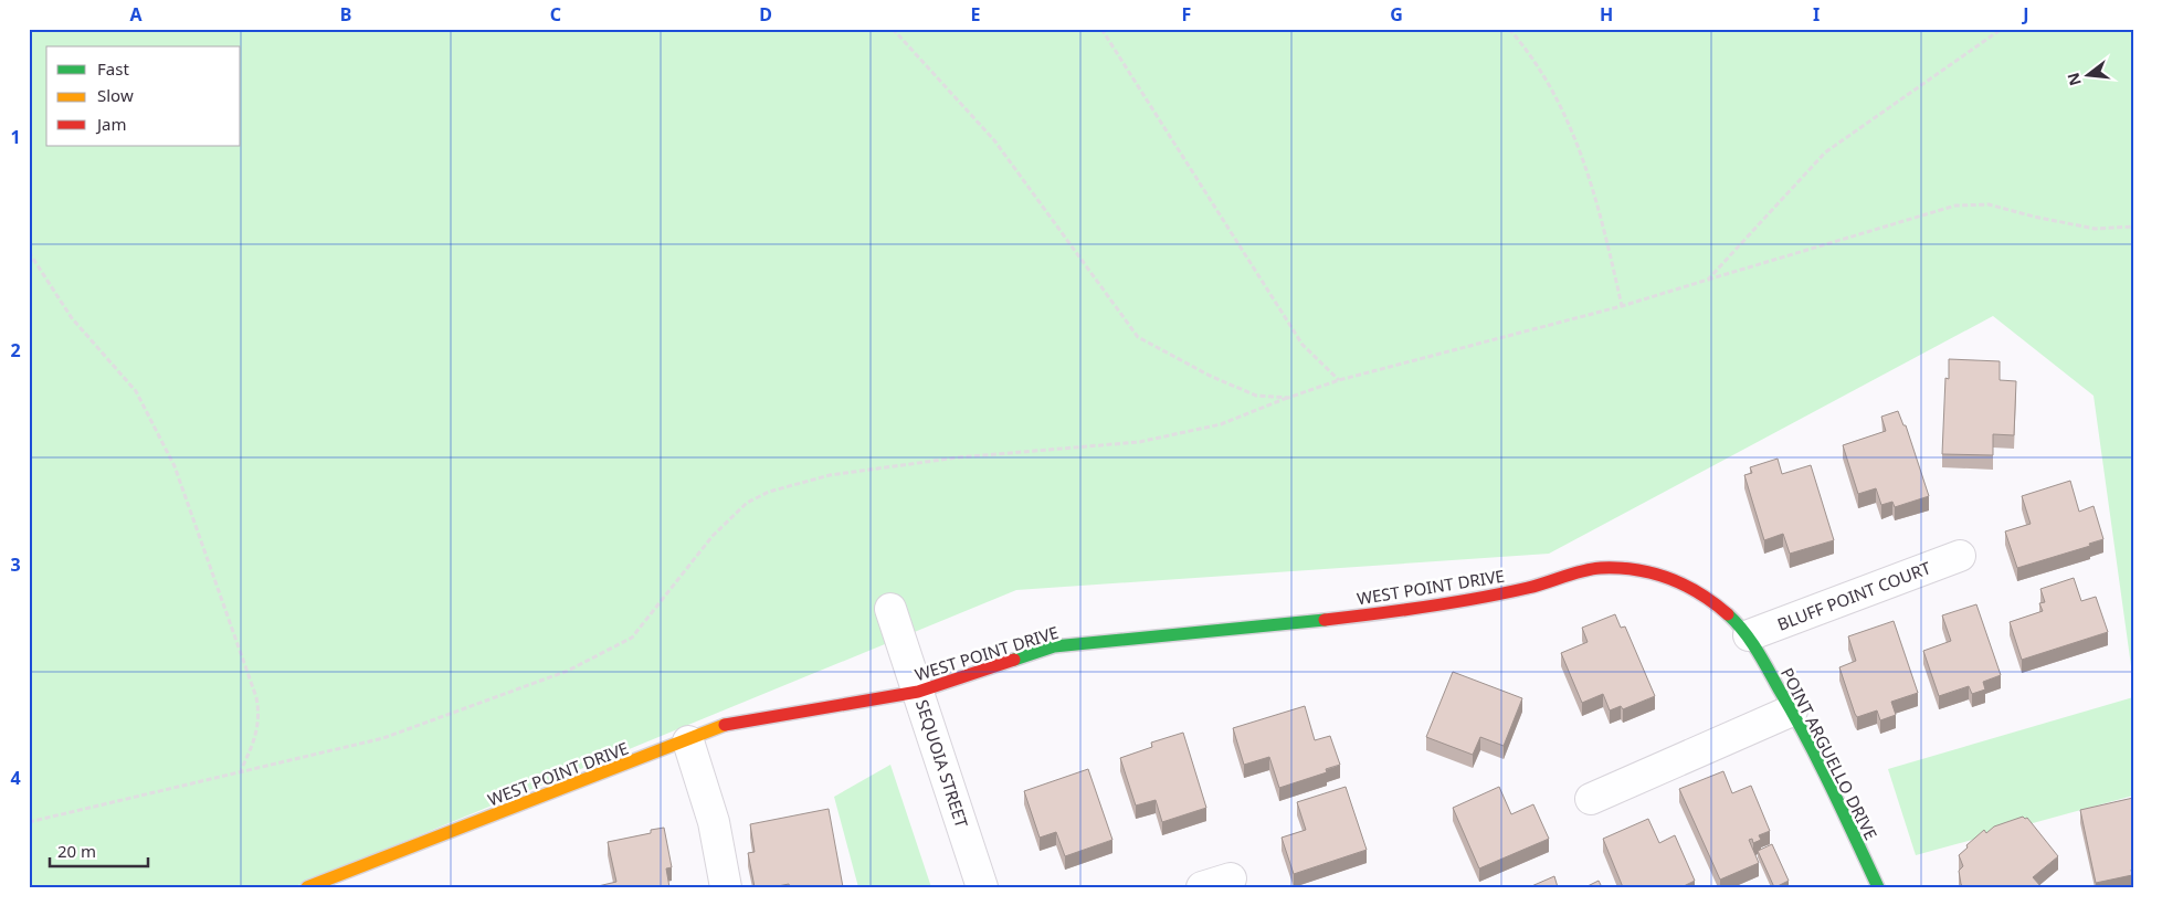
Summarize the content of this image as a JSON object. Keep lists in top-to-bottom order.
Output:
{
  "streets": {
    "street": [
      "WEST POINT DRIVE",
      "BLUFF POINT COURT",
      "POINT ARGUELLO DRIVE",
      "SEQUOIA STREET"
    ]
  },
  "crossings": [
    ["WEST POINT DRIVE", "BLUFF POINT COURT"],
    ["WEST POINT DRIVE", "POINT ARGUELLO DRIVE"],
    ["WEST POINT DRIVE", "SEQUOIA STREET"],
    ["BLUFF POINT COURT", "POINT ARGUELLO DRIVE"]
  ],
  "legend": ["Fast", "Slow", "Jam"],
  "scale_bar": "20 m",
  "north": "left",
  "grid": {
    "columns": [
      "A",
      "B",
      "C",
      "D",
      "E",
      "F",
      "G",
      "H",
      "I",
      "J"
    ],
    "rows": [
      "1",
      "2",
      "3",
      "4"
    ]
  }
}
